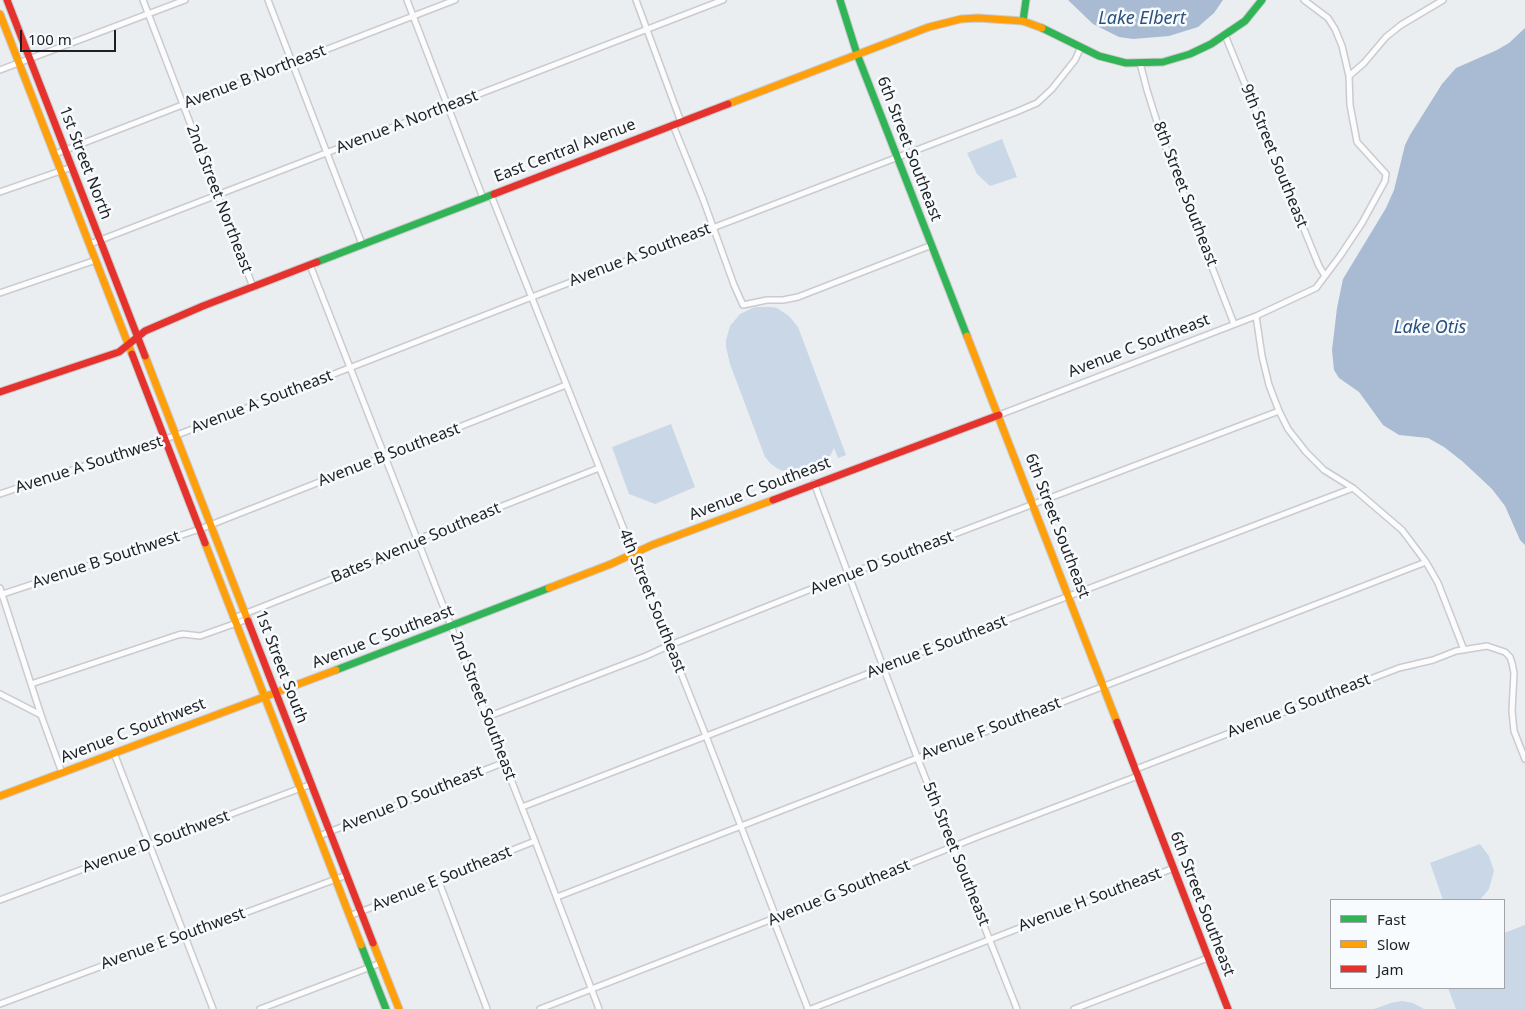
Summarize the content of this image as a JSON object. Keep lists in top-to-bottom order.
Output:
{
  "streets": {
    "main road": [
      "6th Street Southeast",
      "East Central Avenue",
      "1st Street North",
      "Avenue C Southeast",
      "1st Street South",
      "Avenue C Southwest"
    ],
    "street": [
      "Avenue B Northeast",
      "Avenue A Northeast",
      "9th Street Southeast",
      "8th Street Southeast",
      "2nd Street Northeast",
      "Avenue A Southeast",
      "Avenue B Southeast",
      "Avenue A Southwest",
      "Bates Avenue Southeast",
      "Avenue B Southwest",
      "Avenue D Southeast",
      "4th Street Southeast",
      "Avenue E Southeast",
      "2nd Street Southeast",
      "Avenue G Southeast",
      "Avenue F Southeast",
      "Avenue D Southwest",
      "5th Street Southeast",
      "Avenue H Southeast",
      "Avenue E Southwest"
    ]
  },
  "crossings": [
    ["Avenue B Northeast", "1st Street North"],
    ["Avenue B Northeast", "2nd Street Northeast"],
    ["Avenue A Northeast", "1st Street North"],
    ["Avenue A Northeast", "2nd Street Northeast"],
    ["6th Street Southeast", "East Central Avenue"],
    ["6th Street Southeast", "Avenue A Southeast"],
    ["6th Street Southeast", "Avenue C Southeast"],
    ["6th Street Southeast", "Avenue D Southeast"],
    ["6th Street Southeast", "Avenue E Southeast"],
    ["6th Street Southeast", "Avenue G Southeast"],
    ["6th Street Southeast", "Avenue F Southeast"],
    ["6th Street Southeast", "Avenue H Southeast"],
    ["East Central Avenue", "9th Street Southeast"],
    ["East Central Avenue", "1st Street North"],
    ["East Central Avenue", "8th Street Southeast"],
    ["East Central Avenue", "2nd Street Northeast"],
    ["East Central Avenue", "Avenue A Southeast"],
    ["East Central Avenue", "4th Street Southeast"],
    ["East Central Avenue", "1st Street South"],
    ["East Central Avenue", "2nd Street Southeast"],
    ["9th Street Southeast", "Avenue C Southeast"],
    ["1st Street North", "1st Street South"],
    ["8th Street Southeast", "Avenue C Southeast"],
    ["Avenue A Southeast", "Avenue A Southwest"],
    ["Avenue A Southeast", "4th Street Southeast"],
    ["Avenue A Southeast", "1st Street South"],
    ["Avenue A Southeast", "2nd Street Southeast"],
    ["Avenue C Southeast", "4th Street Southeast"],
    ["Avenue C Southeast", "1st Street South"],
    ["Avenue C Southeast", "2nd Street Southeast"],
    ["Avenue C Southeast", "Avenue C Southwest"],
    ["Avenue C Southeast", "5th Street Southeast"],
    ["Avenue B Southeast", "Avenue B Southwest"],
    ["Avenue B Southeast", "4th Street Southeast"],
    ["Avenue B Southeast", "1st Street South"],
    ["Avenue B Southeast", "2nd Street Southeast"],
    ["Avenue A Southwest", "1st Street South"],
    ["Bates Avenue Southeast", "4th Street Southeast"],
    ["Bates Avenue Southeast", "1st Street South"],
    ["Bates Avenue Southeast", "2nd Street Southeast"],
    ["Avenue B Southwest", "1st Street South"],
    ["Avenue D Southeast", "4th Street Southeast"],
    ["Avenue D Southeast", "1st Street South"],
    ["Avenue D Southeast", "2nd Street Southeast"],
    ["Avenue D Southeast", "5th Street Southeast"],
    ["4th Street Southeast", "Avenue E Southeast"],
    ["4th Street Southeast", "Avenue G Southeast"],
    ["4th Street Southeast", "Avenue F Southeast"],
    ["4th Street Southeast", "Avenue H Southeast"],
    ["Avenue E Southeast", "1st Street South"],
    ["Avenue E Southeast", "2nd Street Southeast"],
    ["Avenue E Southeast", "5th Street Southeast"],
    ["1st Street South", "Avenue C Southwest"],
    ["1st Street South", "Avenue D Southwest"],
    ["1st Street South", "Avenue E Southwest"],
    ["2nd Street Southeast", "Avenue G Southeast"],
    ["2nd Street Southeast", "Avenue F Southeast"],
    ["Avenue G Southeast", "5th Street Southeast"],
    ["Avenue F Southeast", "5th Street Southeast"],
    ["5th Street Southeast", "Avenue H Southeast"]
  ],
  "water": ["Lake Elbert", "Lake Otis"],
  "legend": ["Fast", "Slow", "Jam"],
  "scale_bar": "100 m"
}
